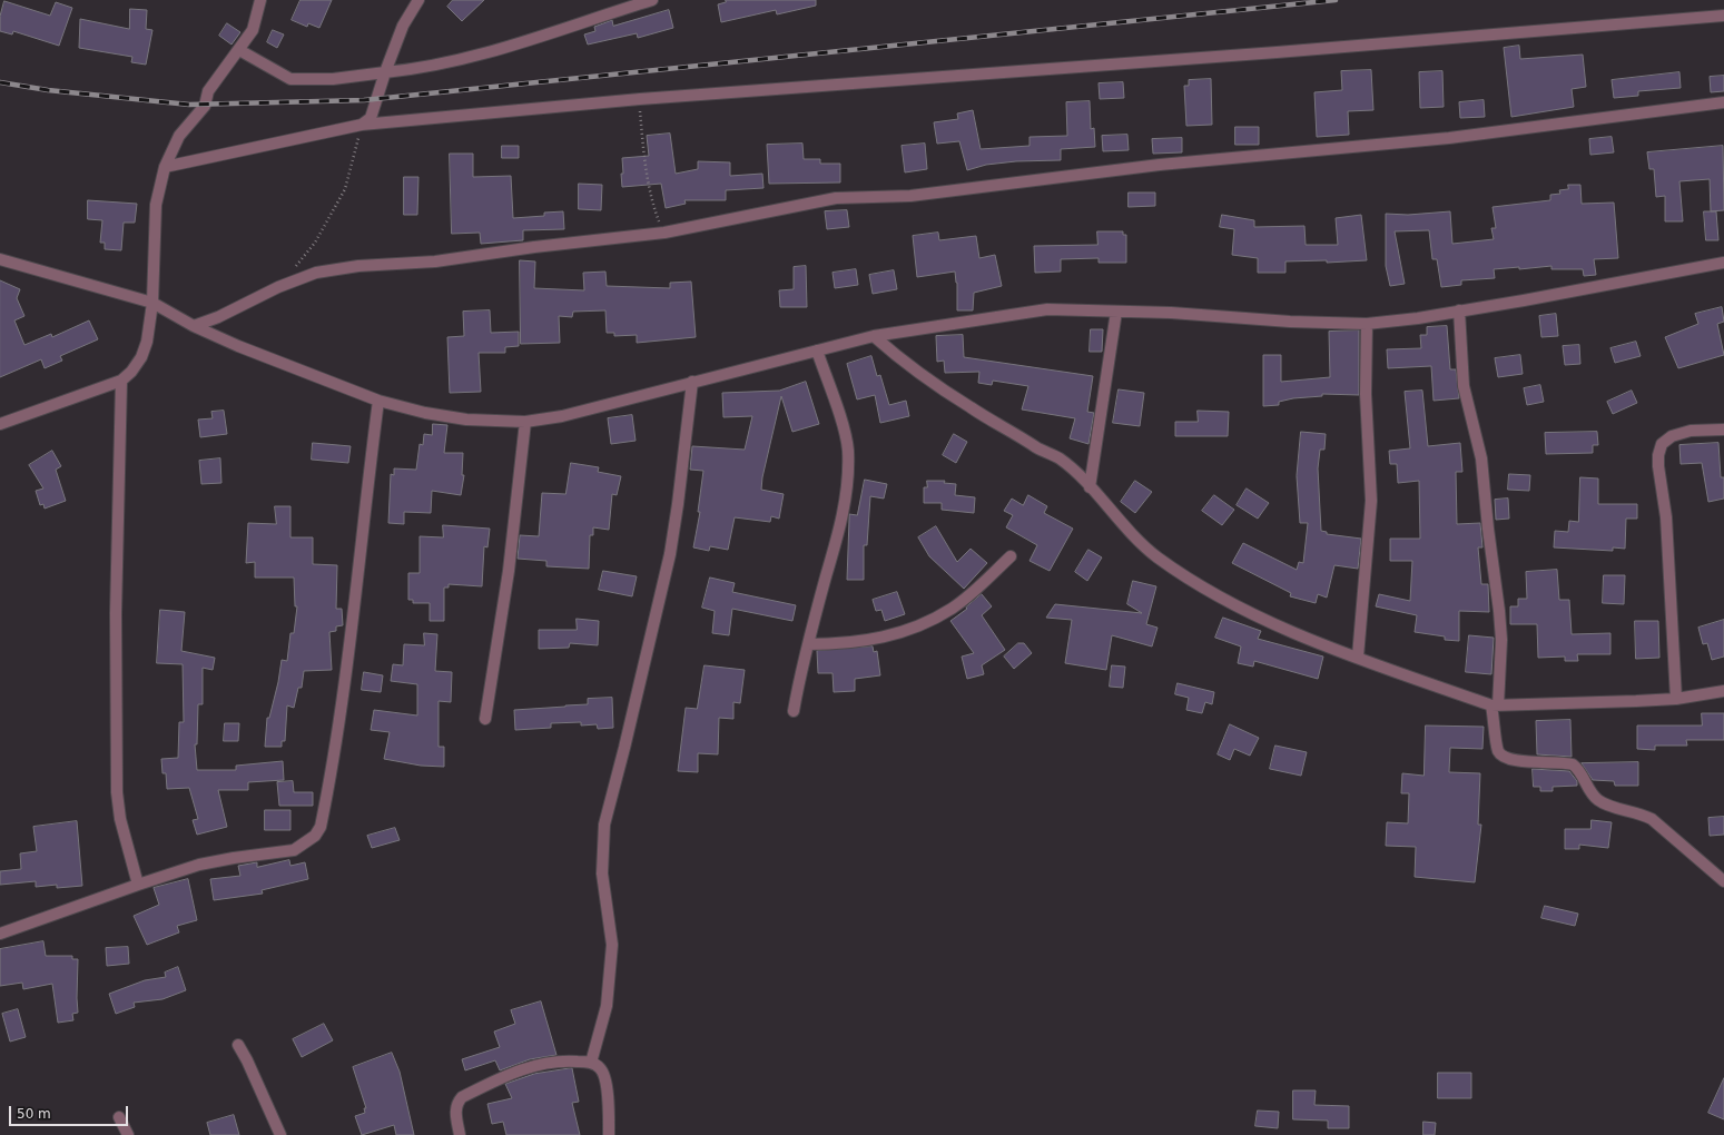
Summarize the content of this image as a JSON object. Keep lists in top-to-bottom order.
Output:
{
  "scale_bar": "50 m"
}
